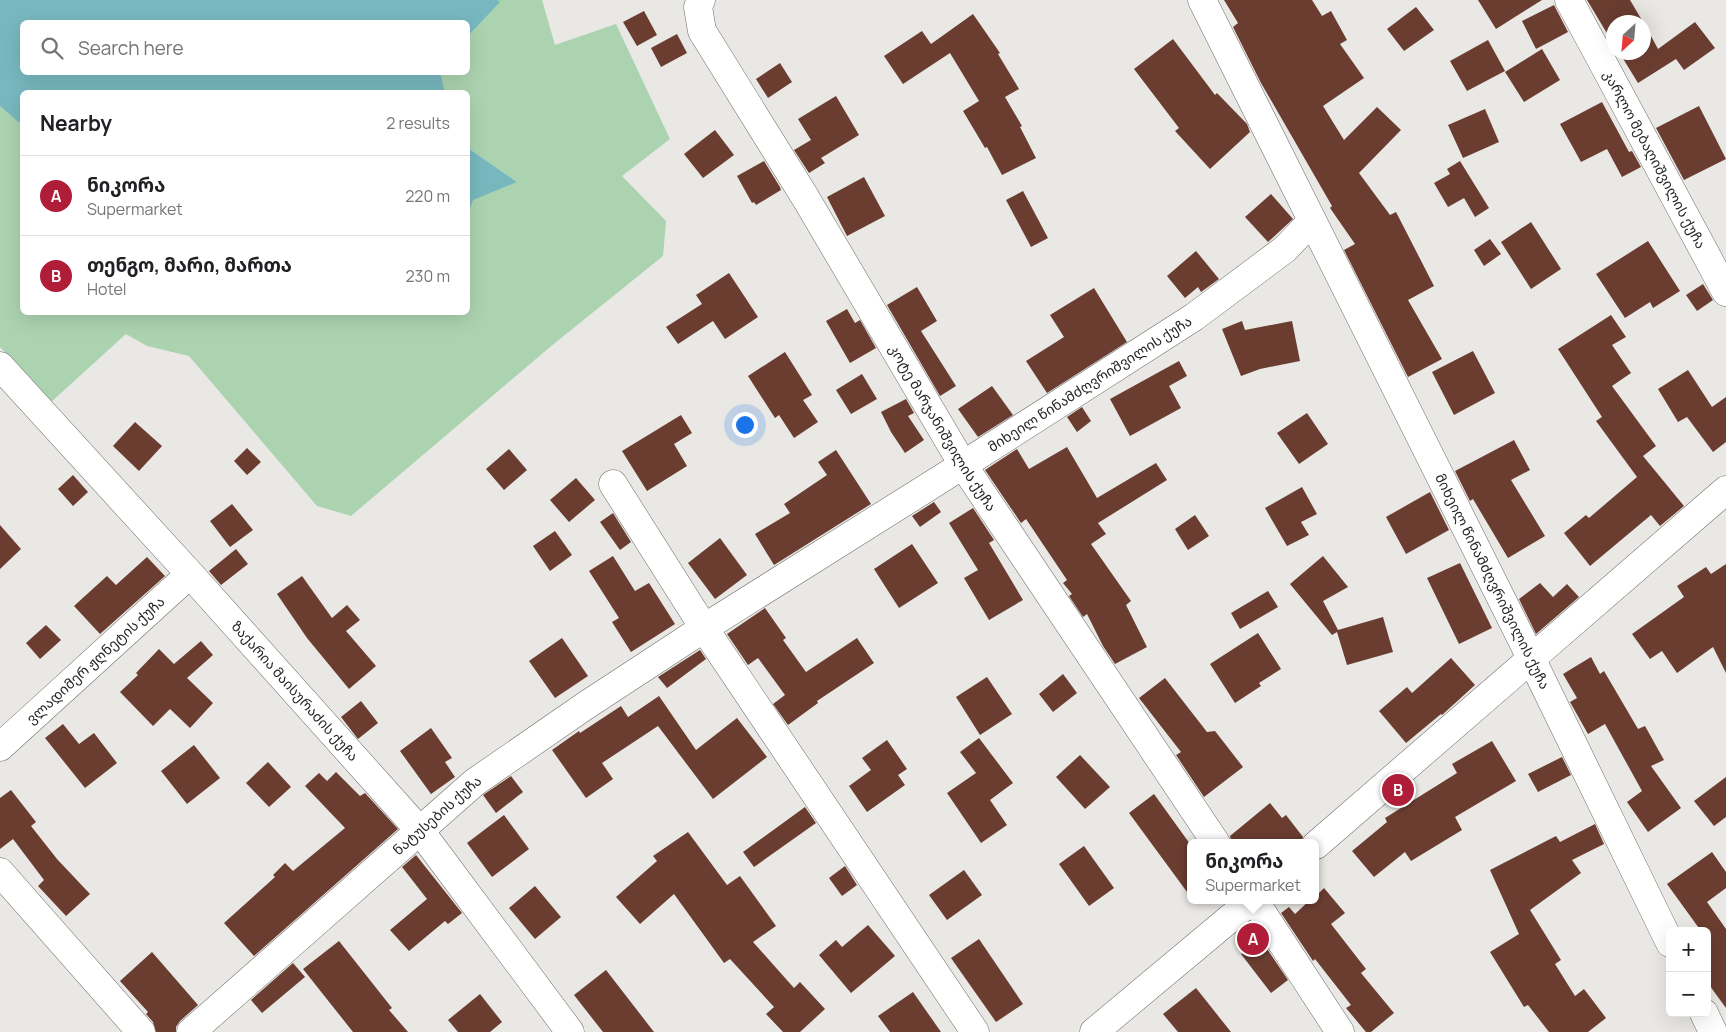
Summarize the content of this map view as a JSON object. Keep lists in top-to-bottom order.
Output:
{
  "streets": {
    "street": [
      "კარლო მებაღიშვილის ქუჩა",
      "მიხეილ წინამძღვრიშვილის ქუჩა",
      "კოტე მარჯანიშვილის ქუჩა",
      "ვლადიმერ ჟღნეტის ქუჩა",
      "ზაქარია მაისურაძის ქუჩა",
      "ნატუსების ქუჩა"
    ]
  },
  "crossings": [
    ["მიხეილ წინამძღვრიშვილის ქუჩა", "კოტე მარჯანიშვილის ქუჩა"],
    ["მიხეილ წინამძღვრიშვილის ქუჩა", "ნატუსების ქუჩა"],
    ["ვლადიმერ ჟღნეტის ქუჩა", "ზაქარია მაისურაძის ქუჩა"],
    ["ზაქარია მაისურაძის ქუჩა", "ნატუსების ქუჩა"]
  ],
  "north": "bottom left",
  "page": {
    "search": "Search here",
    "heading": ["Nearby", "2 results"],
    "list": [
      {
        "mark": "A",
        "name": "ნიკორა",
        "note": "Supermarket",
        "value": "220 m"
      },
      {
        "mark": "B",
        "name": "თენგო, მარი, მართა",
        "note": "Hotel",
        "value": "230 m"
      }
    ],
    "pins": ["B", "A"],
    "popup": ["ნიკორა", "Supermarket"],
    "map_buttons": ["+", "−"]
  }
}
